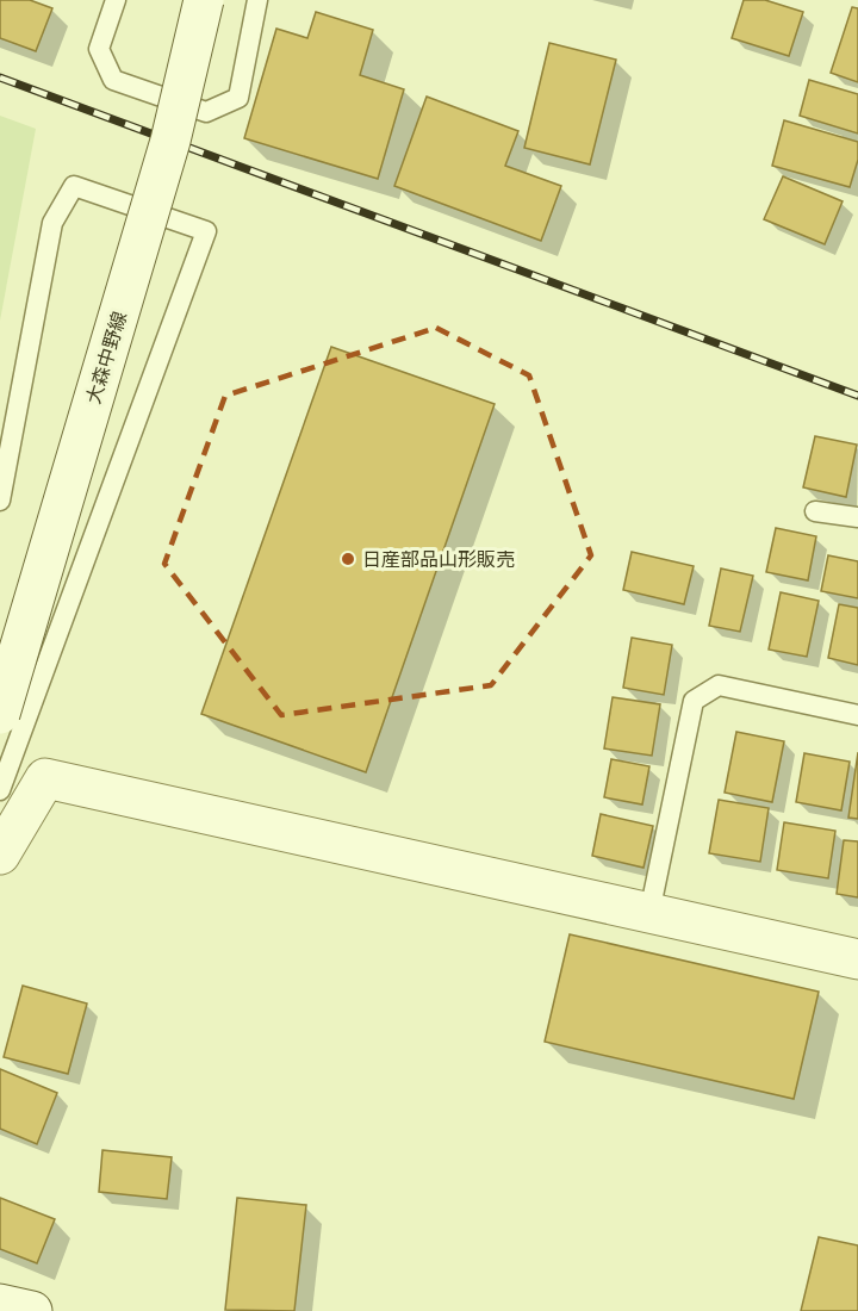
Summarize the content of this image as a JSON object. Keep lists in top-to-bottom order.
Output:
{
  "streets": {
    "street": ["大森中野線"]
  },
  "places": ["日産部品山形販売"]
}
